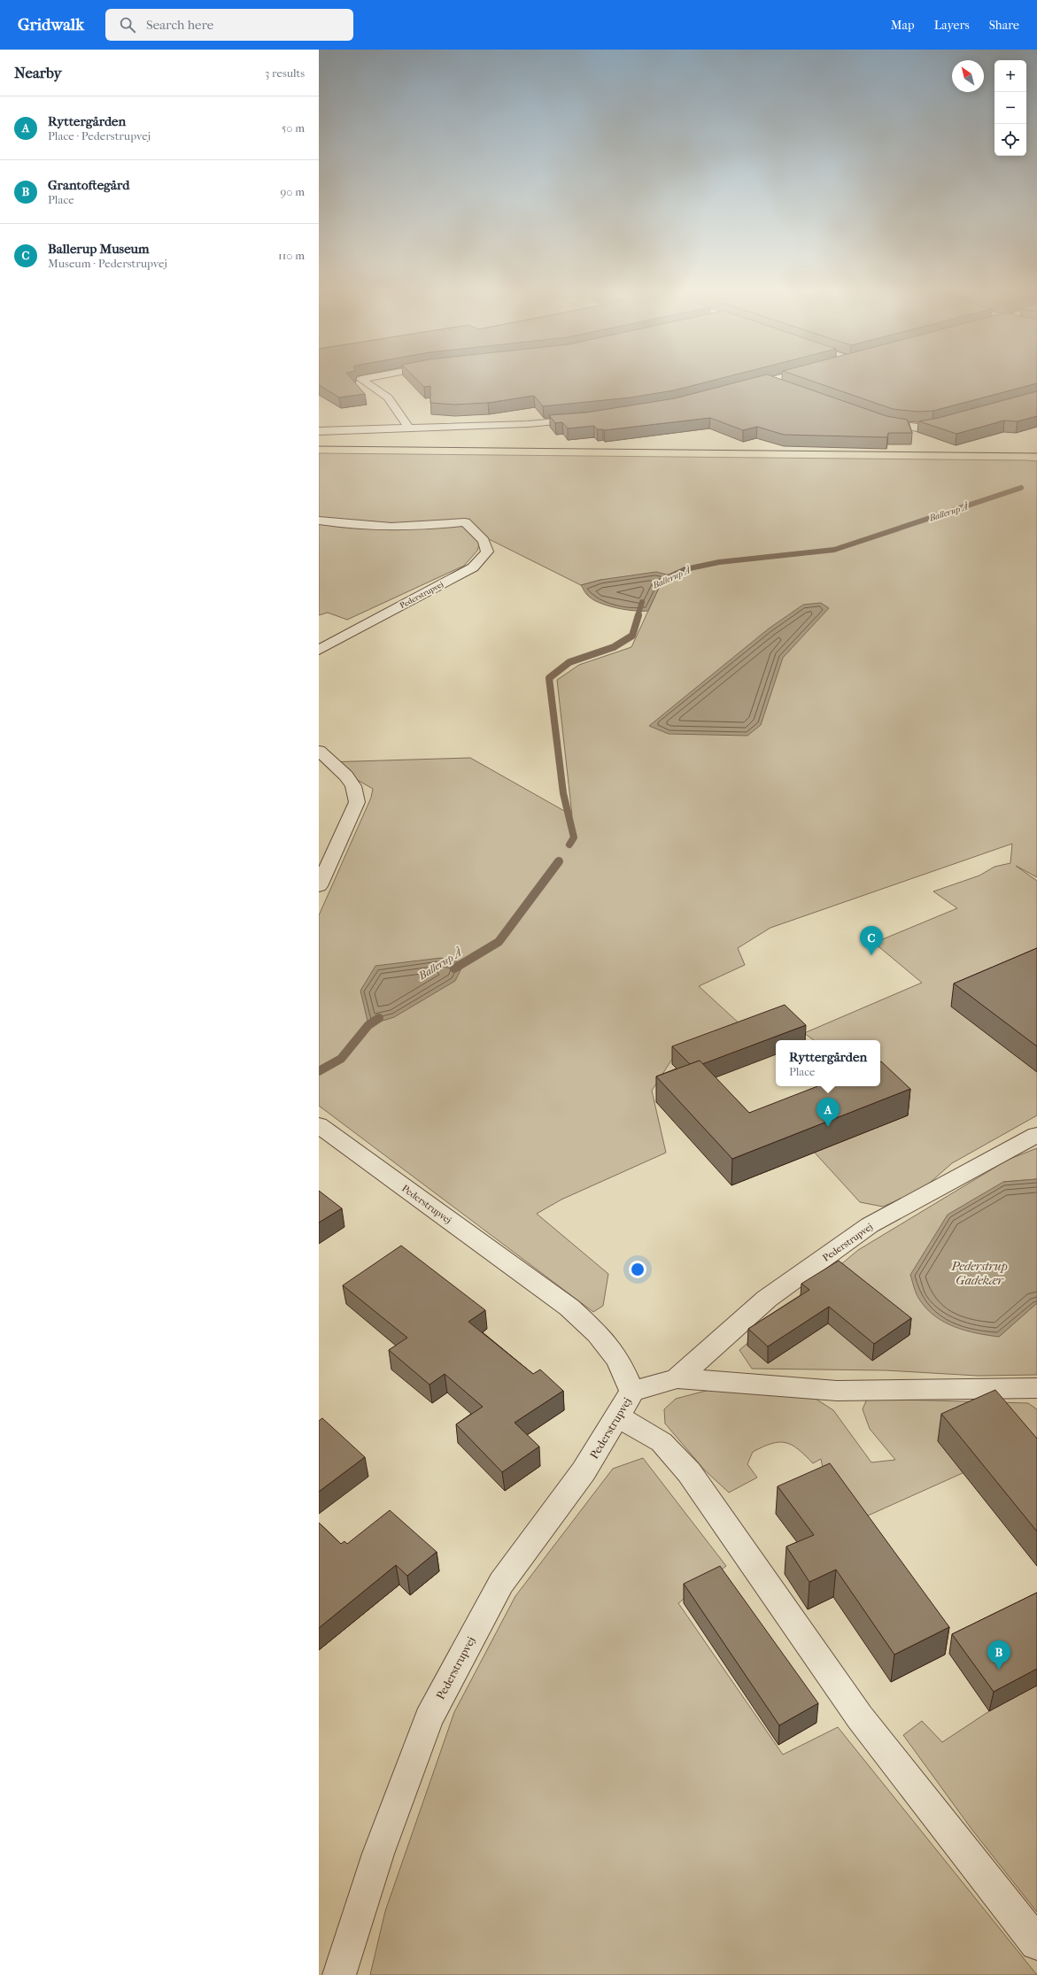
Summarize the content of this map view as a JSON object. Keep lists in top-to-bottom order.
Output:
{
  "streets": {
    "street": ["Pederstrupvej"]
  },
  "water": ["Ballerup Å", "Pederstrup Gadekær"],
  "north": "top left",
  "page": {
    "header": "Gridwalk",
    "search": "Search here",
    "nav": ["Map", "Layers", "Share"],
    "heading": ["Nearby", "3 results"],
    "map_buttons": ["+", "−"],
    "list": [
      {
        "mark": "A",
        "name": "Ryttergården",
        "note": "Place · Pederstrupvej",
        "value": "50 m"
      },
      {
        "mark": "B",
        "name": "Grantoftegård",
        "note": "Place",
        "value": "90 m"
      },
      {
        "mark": "C",
        "name": "Ballerup Museum",
        "note": "Museum · Pederstrupvej",
        "value": "110 m"
      }
    ],
    "pins": ["C", "A", "B"],
    "popup": ["Ryttergården", "Place"]
  }
}
